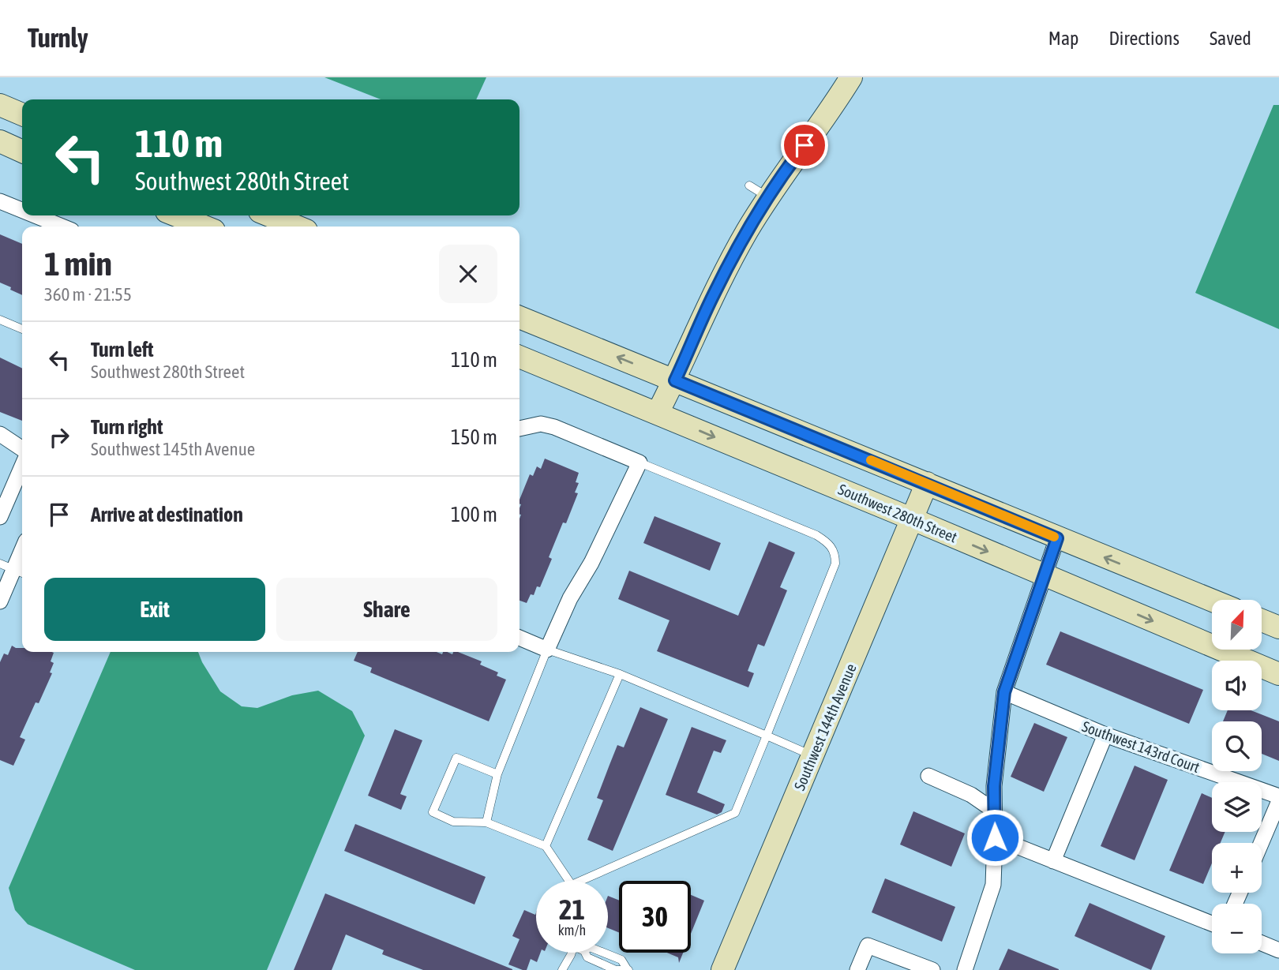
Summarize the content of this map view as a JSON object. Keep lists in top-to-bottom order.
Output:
{
  "streets": {
    "street": ["Southwest 280th Street", "Southwest 144th Avenue", "Southwest 143rd Court"]
  },
  "crossings": [
    ["Southwest 280th Street", "Southwest 144th Avenue"]
  ],
  "north": "top right",
  "page": {
    "header": "Turnly",
    "nav": ["Map", "Directions", "Saved"],
    "turn": ["110 m", "Southwest 280th Street"],
    "heading": ["1 min", "360 m · 21:55"],
    "list": [
      {
        "name": "Turn left",
        "note": "Southwest 280th Street",
        "value": "110 m"
      },
      {
        "name": "Turn right",
        "note": "Southwest 145th Avenue",
        "value": "150 m"
      },
      {
        "name": "Arrive at destination",
        "value": "100 m"
      }
    ],
    "buttons": ["Exit", "Share"],
    "map_buttons": ["+", "−"],
    "speed": "21 km/h",
    "limit": "30"
  }
}
